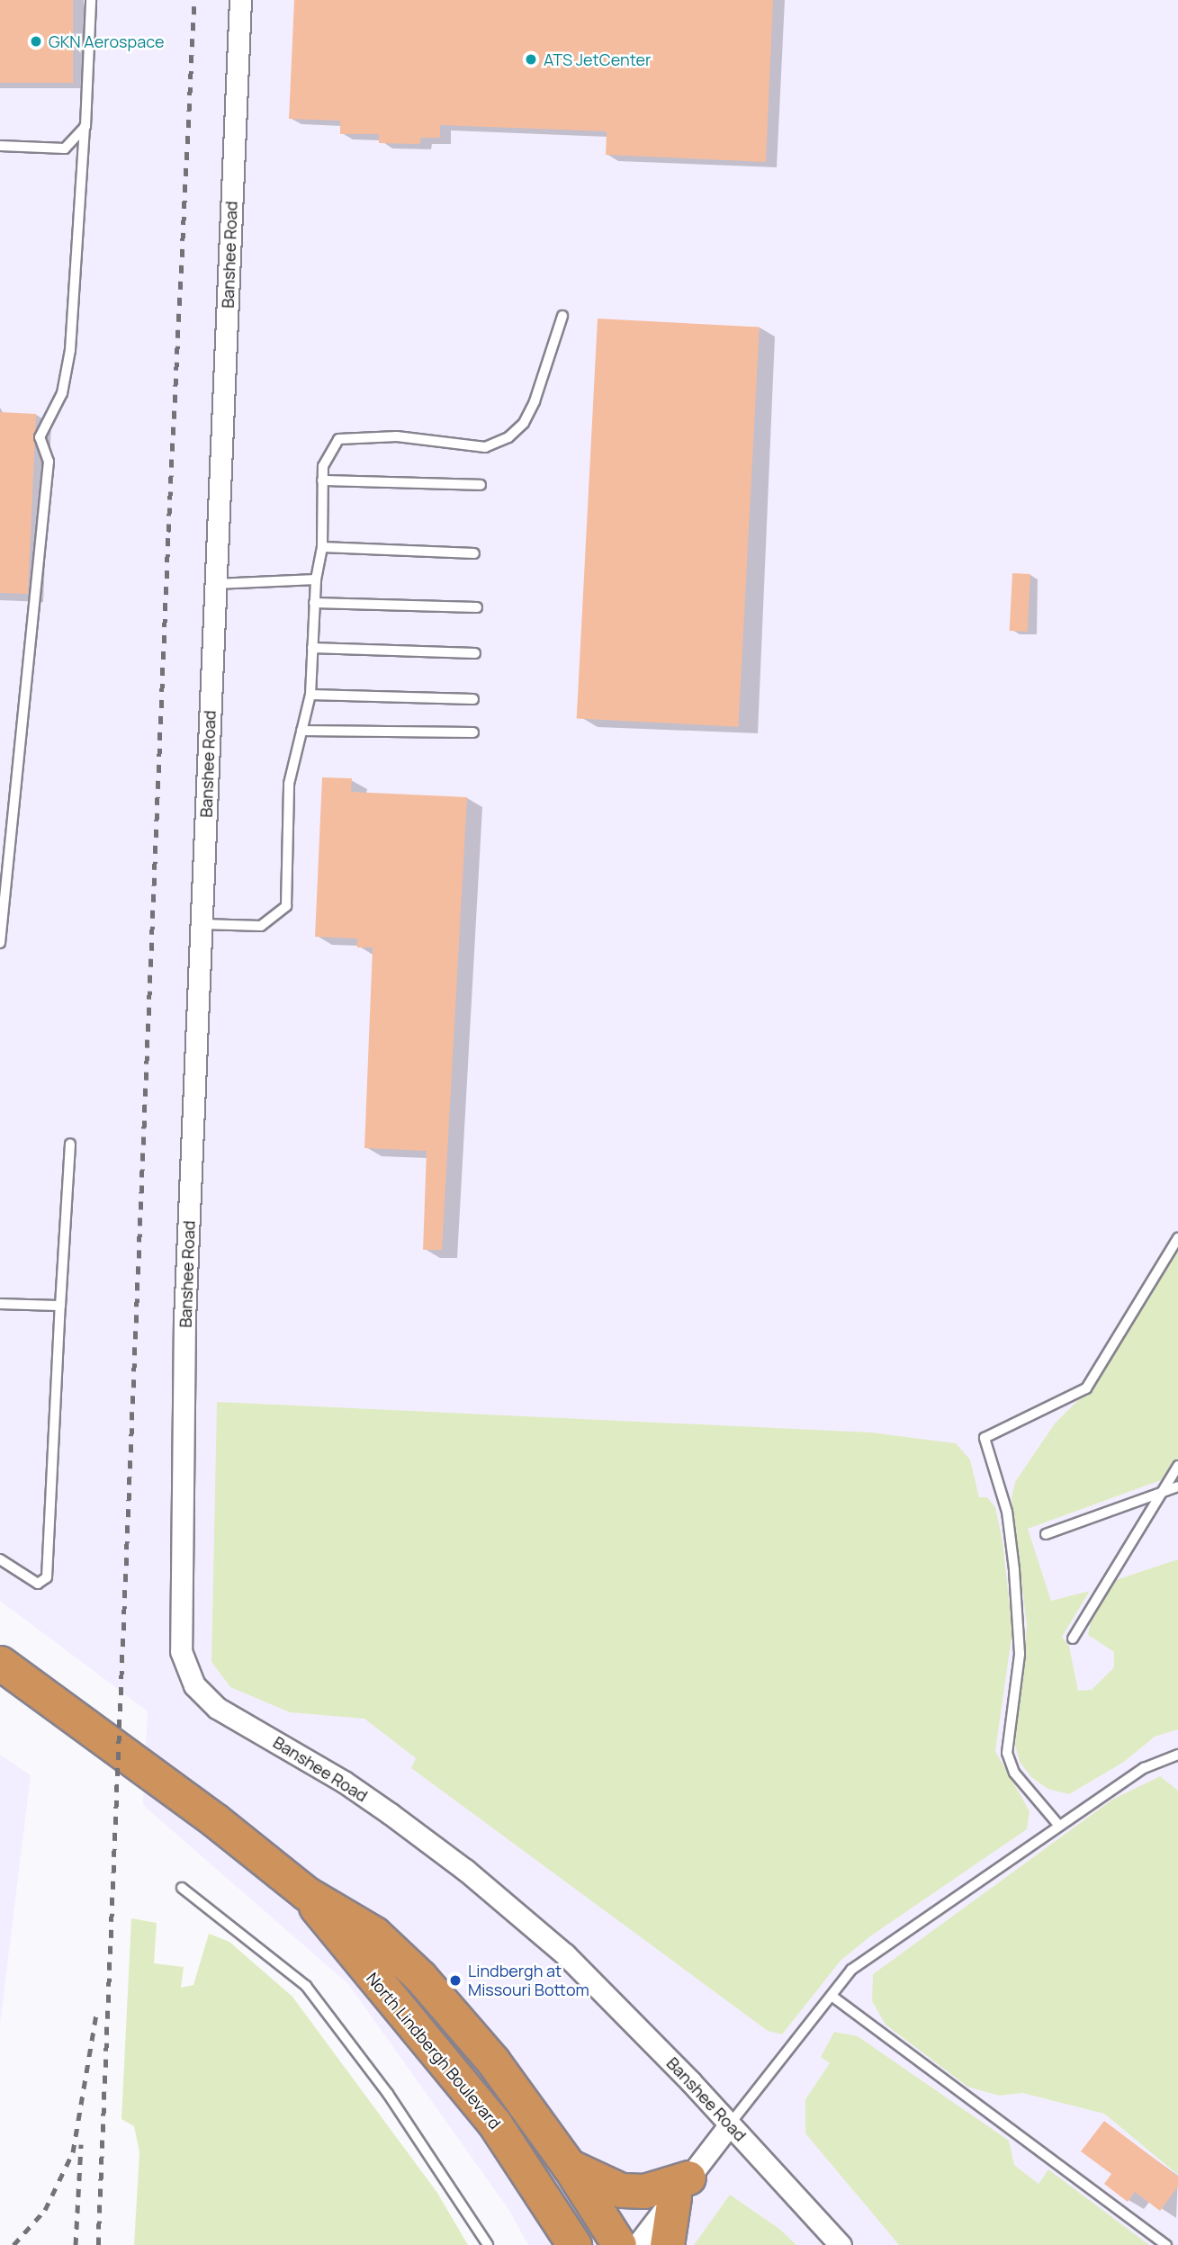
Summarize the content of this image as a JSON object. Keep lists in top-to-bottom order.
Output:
{
  "streets": {
    "highway": ["North Lindbergh Boulevard"],
    "street": ["Banshee Road"]
  },
  "places": ["GKN Aerospace", "ATS JetCenter", "Lindbergh at Missouri Bottom"]
}
